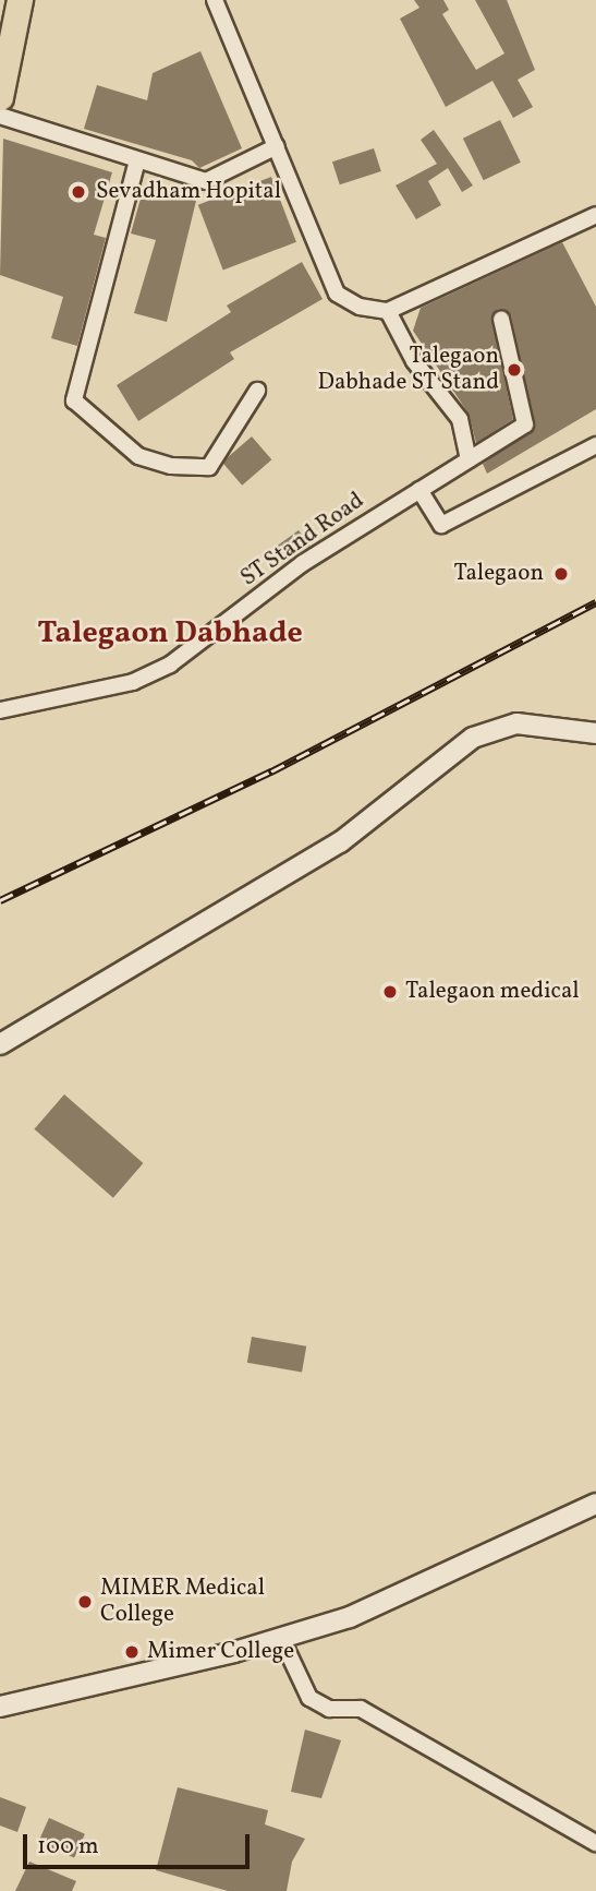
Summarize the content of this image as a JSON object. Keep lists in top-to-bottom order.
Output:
{
  "streets": {
    "street": ["ST Stand Road"]
  },
  "districts": ["Talegaon Dabhade"],
  "places": [
    "Sevadham Hopital",
    "Talegaon Dabhade ST Stand",
    "Talegaon",
    "Talegaon medical",
    "MIMER Medical College",
    "Mimer College"
  ],
  "scale_bar": "100 m"
}
